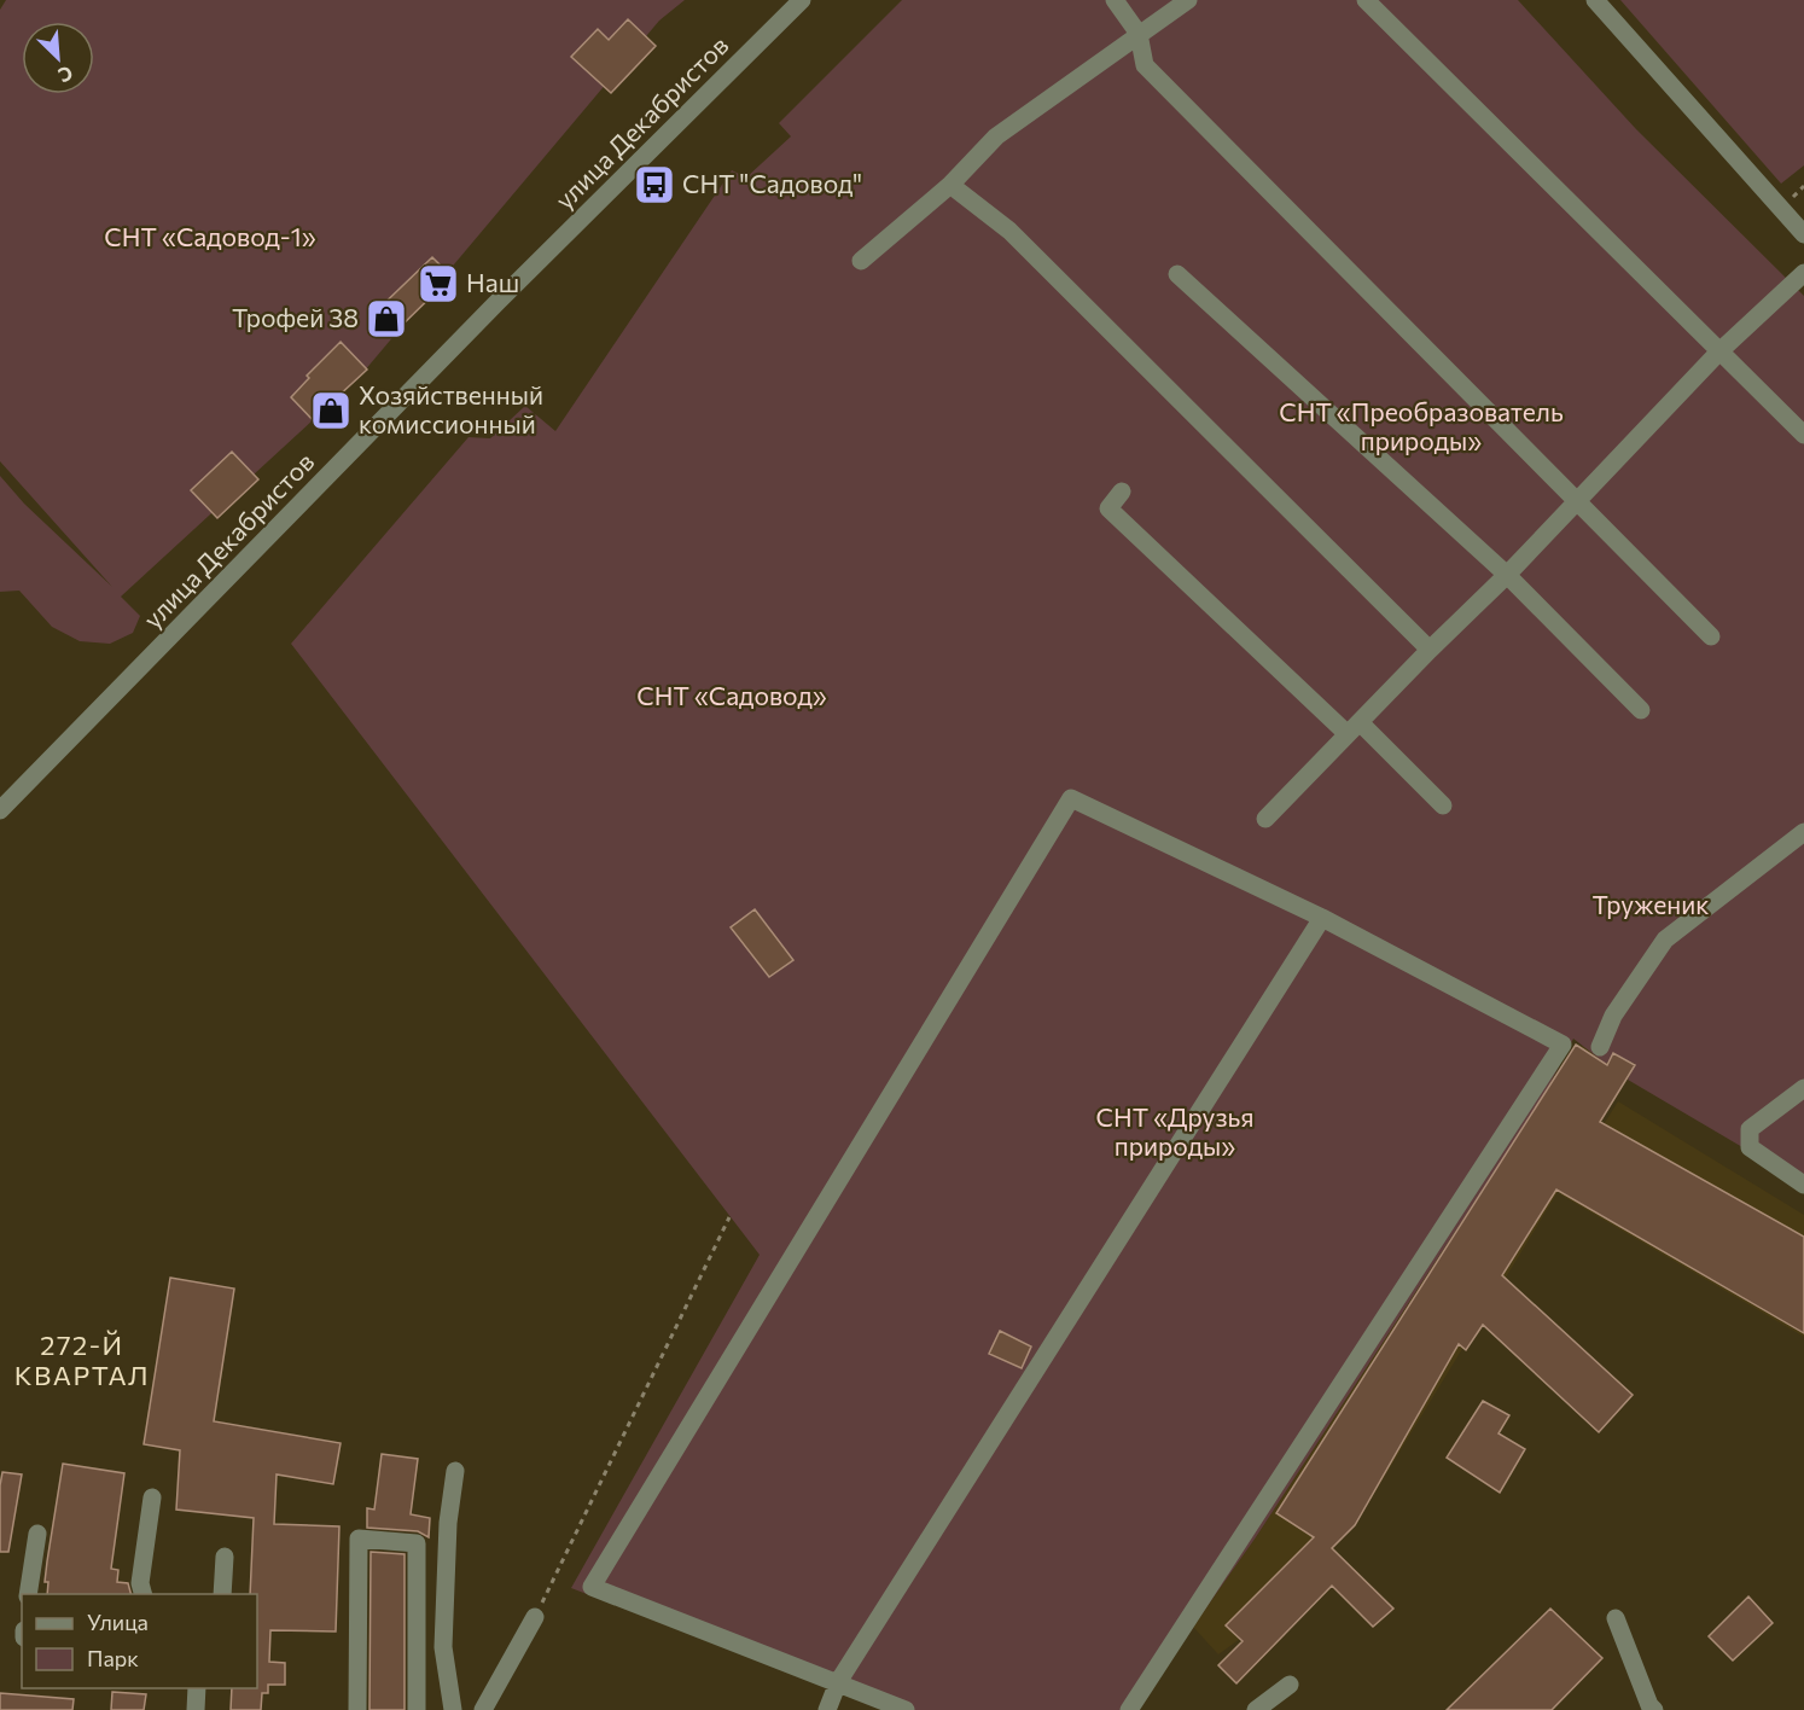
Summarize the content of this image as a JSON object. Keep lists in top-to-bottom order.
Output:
{
  "streets": {
    "street": ["улица Декабристов"]
  },
  "districts": ["272-Й КВАРТАЛ"],
  "parks": [
    "СНТ «Садовод-1»",
    "СНТ «Преобразователь природы»",
    "СНТ «Садовод»",
    "Труженик",
    "СНТ «Друзья природы»"
  ],
  "places": {
    "bus stop": ["СНТ \"Садовод\""],
    "supermarket": ["Наш"],
    "shop": ["Трофей 38", "Хозяйственный комиссионный"]
  },
  "legend": ["Улица", "Парк"],
  "north": "bottom right"
}
